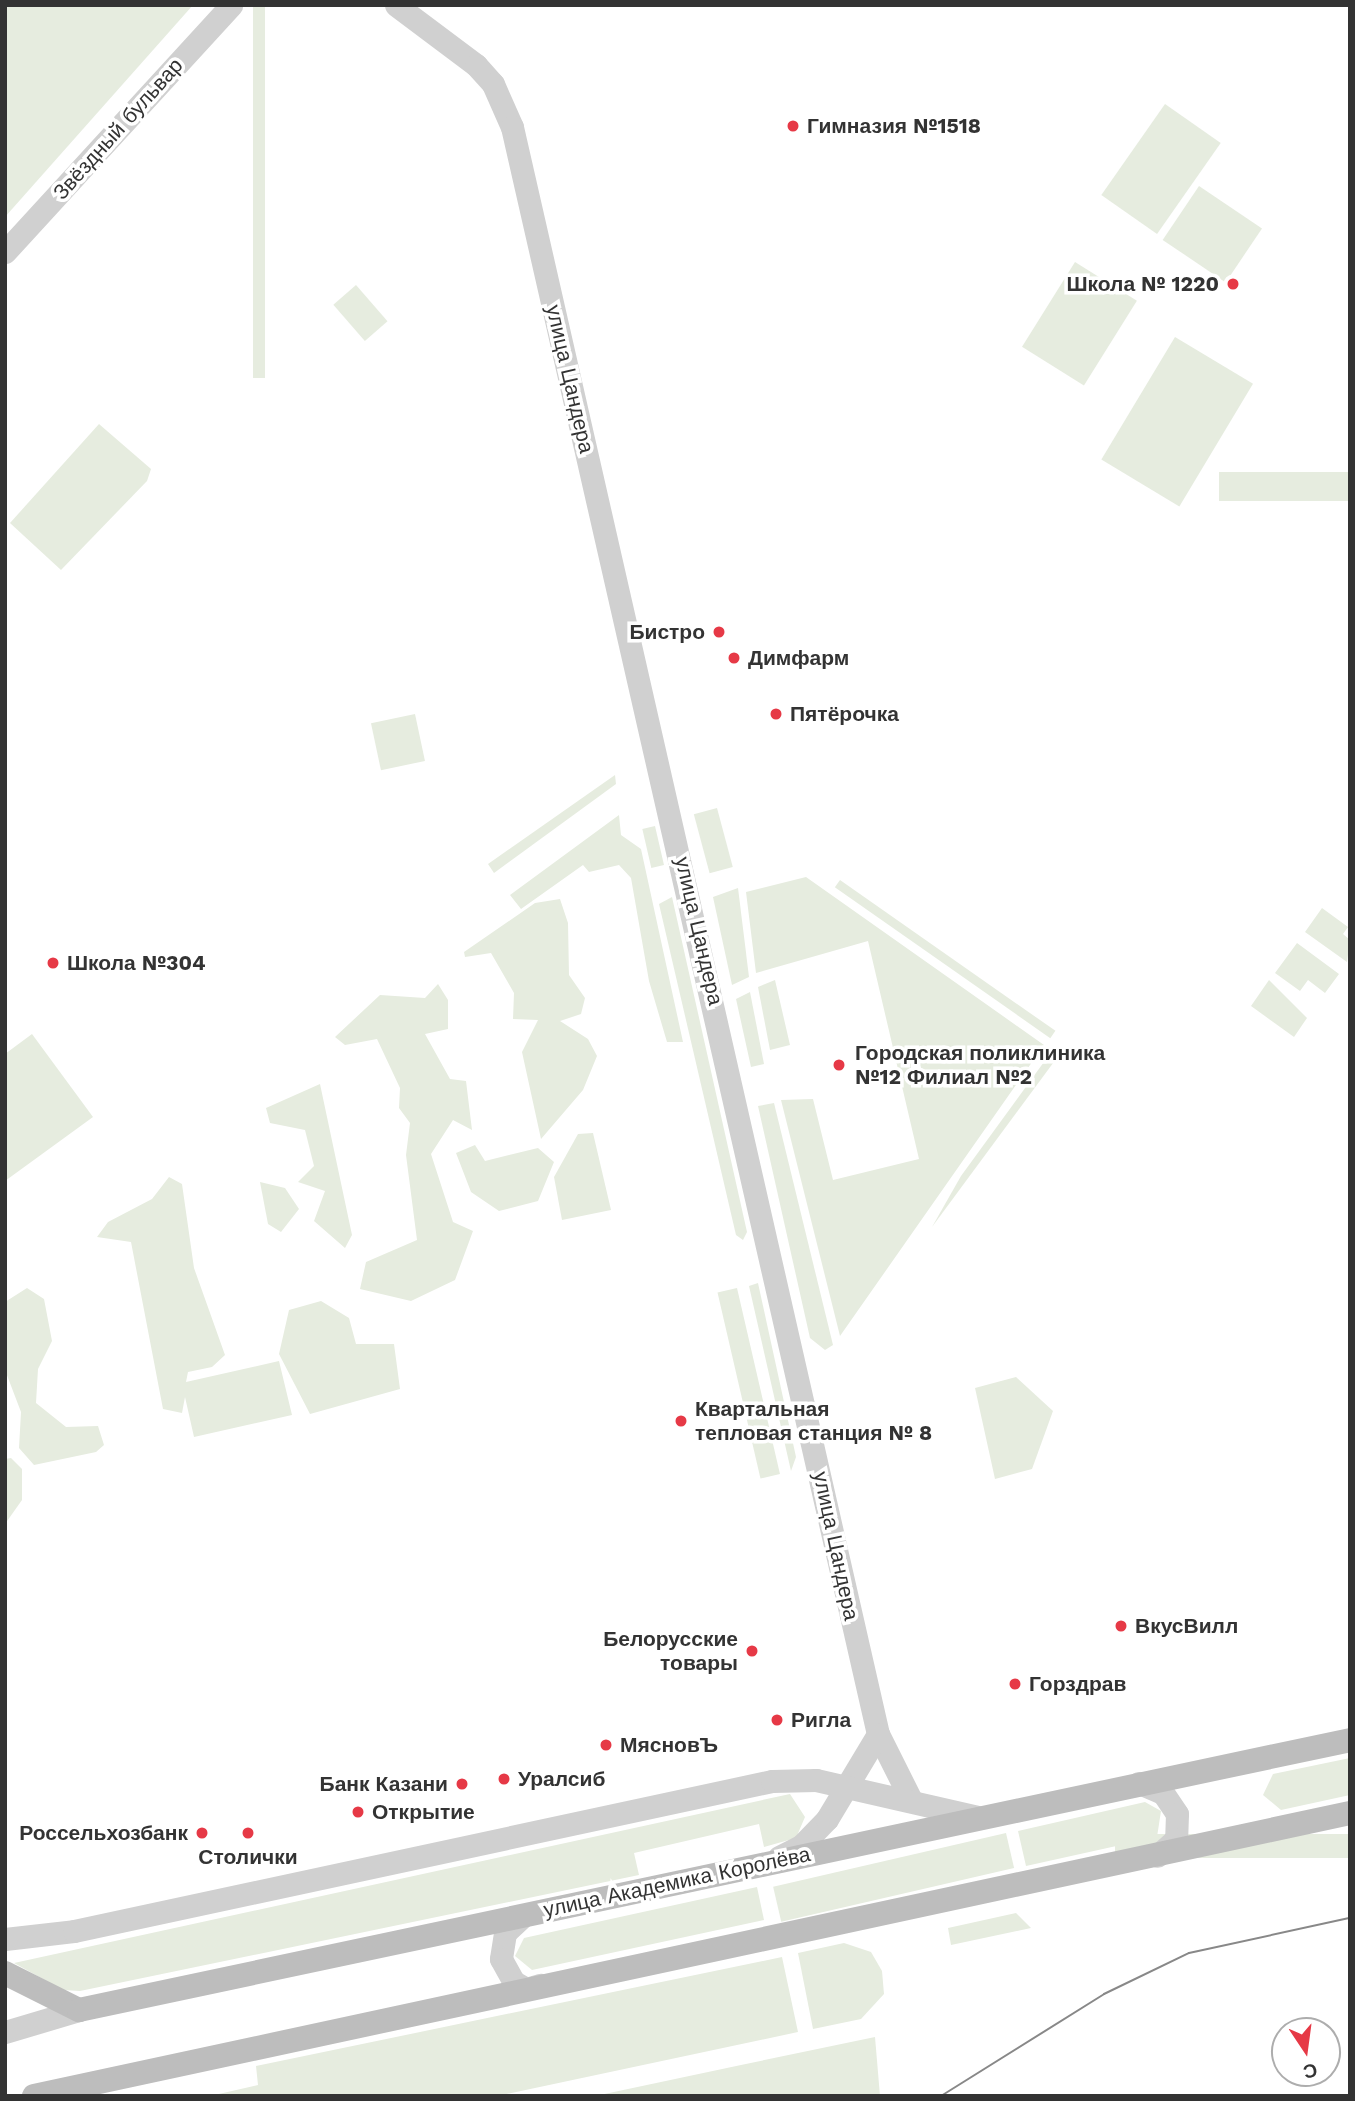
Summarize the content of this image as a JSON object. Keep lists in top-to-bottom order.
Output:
{
  "streets": {
    "main road": ["улица Академика Королёва"],
    "street": ["Звёздный бульвар", "улица Цандера"]
  },
  "places": [
    "Гимназия №1518",
    "Школа № 1220",
    "Бистро",
    "Димфарм",
    "Пятёрочка",
    "Школа №304",
    "Городская поликлиника №12 Филиал №2",
    "Квартальная тепловая станция № 8",
    "ВкусВилл",
    "Белорусские товары",
    "Горздрав",
    "Ригла",
    "МясновЪ",
    "Уралсиб",
    "Банк Казани",
    "Открытие",
    "Россельхозбанк",
    "Столички"
  ],
  "north": "bottom"
}
